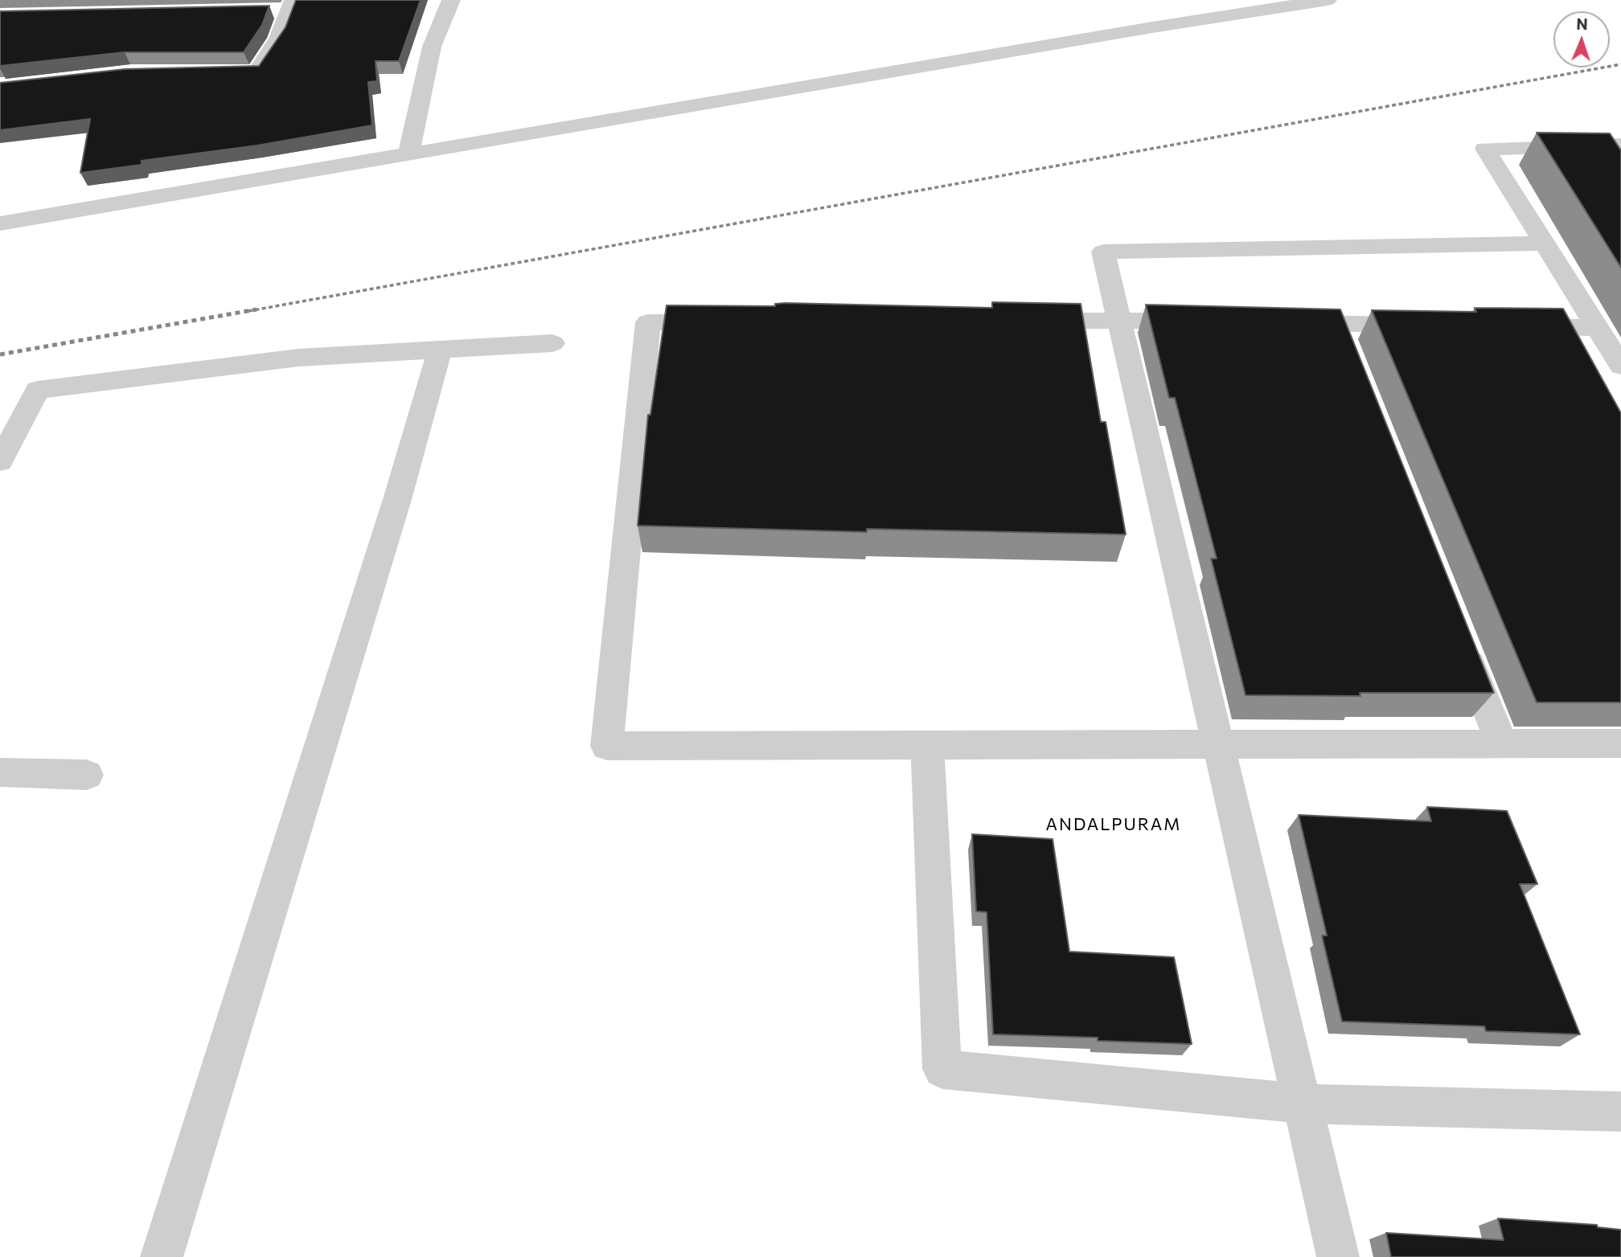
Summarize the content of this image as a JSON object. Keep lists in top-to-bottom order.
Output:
{
  "districts": ["ANDALPURAM"],
  "north": "top"
}
